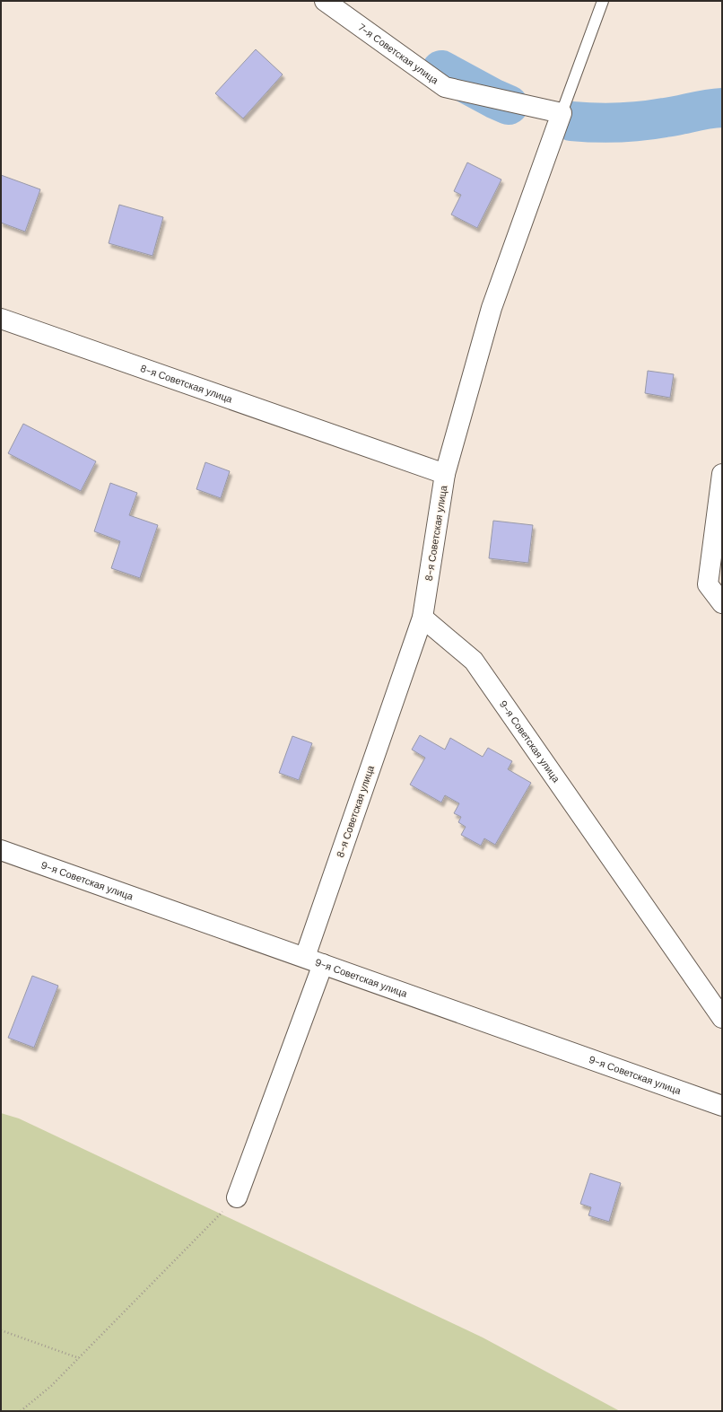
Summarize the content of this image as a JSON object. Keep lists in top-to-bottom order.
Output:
{
  "streets": {
    "street": ["7-я Советская улица", "8-я Советская улица", "9-я Советская улица"]
  },
  "crossings": [
    ["8-я Советская улица", "9-я Советская улица"]
  ]
}
